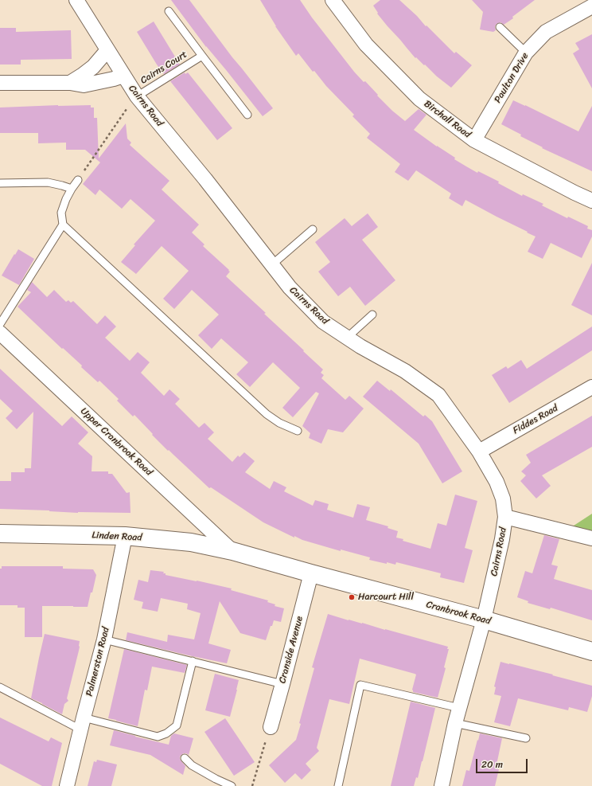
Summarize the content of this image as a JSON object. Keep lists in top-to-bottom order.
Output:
{
  "streets": {
    "main road": ["Linden Road", "Cranbrook Road"],
    "street": [
      "Paulton Drive",
      "Cairns Road",
      "Birchall Road",
      "Fiddes Road",
      "Upper Cranbrook Road",
      "Cranside Avenue",
      "Palmerston Road"
    ],
    "lane": ["Cairns Court"]
  },
  "crossings": [
    ["Cairns Court", "Cairns Road"],
    ["Paulton Drive", "Birchall Road"],
    ["Cairns Road", "Fiddes Road"],
    ["Cairns Road", "Cranbrook Road"],
    ["Upper Cranbrook Road", "Linden Road"],
    ["Upper Cranbrook Road", "Cranbrook Road"],
    ["Linden Road", "Cranbrook Road"],
    ["Linden Road", "Palmerston Road"],
    ["Cranbrook Road", "Cranside Avenue"]
  ],
  "places": ["Harcourt Hill"],
  "scale_bar": "20 m"
}
